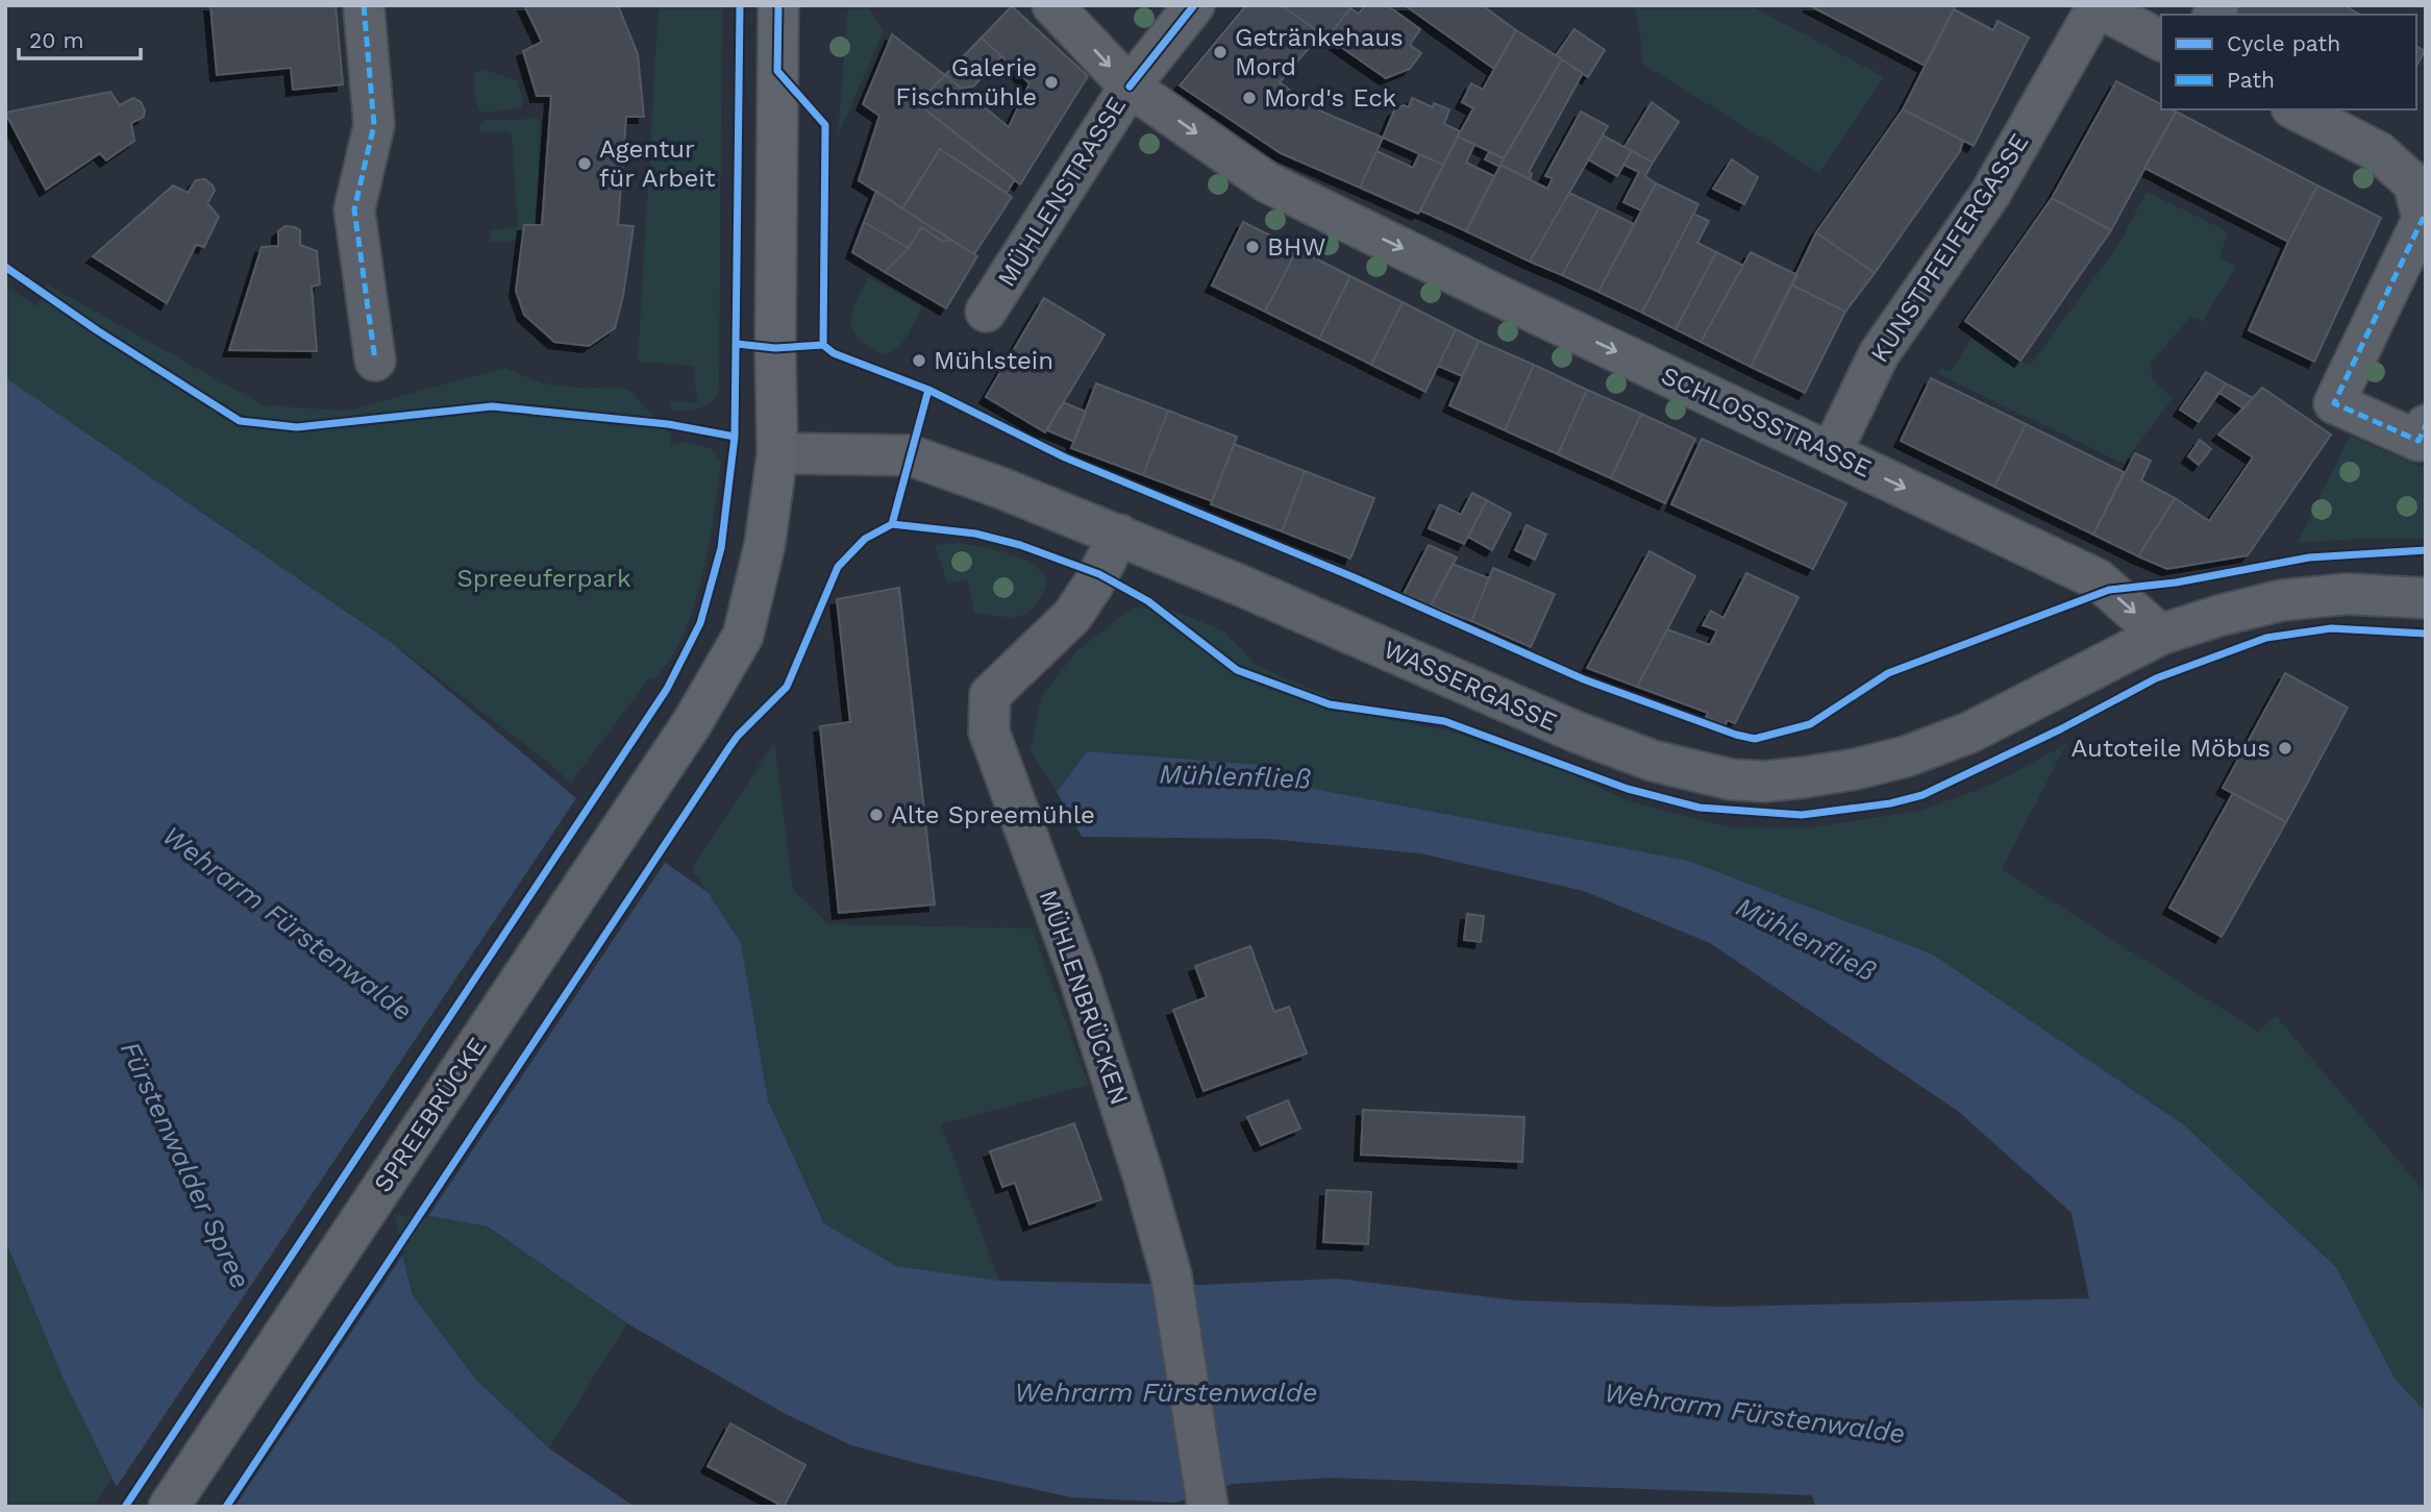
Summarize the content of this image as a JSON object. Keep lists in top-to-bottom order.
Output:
{
  "streets": {
    "main road": ["SPREEBRÜCKE"],
    "street": [
      "MÜHLENSTRASSE",
      "KUNSTPFEIFERGASSE",
      "SCHLOSSSTRASSE",
      "WASSERGASSE",
      "MÜHLENBRÜCKEN"
    ]
  },
  "crossings": [
    ["MÜHLENSTRASSE", "SCHLOSSSTRASSE"],
    ["KUNSTPFEIFERGASSE", "SCHLOSSSTRASSE"],
    ["SCHLOSSSTRASSE", "WASSERGASSE"],
    ["WASSERGASSE", "MÜHLENBRÜCKEN"],
    ["WASSERGASSE", "SPREEBRÜCKE"]
  ],
  "one_way": ["SCHLOSSSTRASSE"],
  "water": ["Mühlenfließ", "Wehrarm Fürstenwalde", "Fürstenwalder Spree"],
  "parks": ["Spreeuferpark"],
  "places": [
    "Getränkehaus Mord",
    "Galerie Fischmühle",
    "Mord's Eck",
    "Agentur für Arbeit",
    "BHW",
    "Mühlstein",
    "Autoteile Möbus",
    "Alte Spreemühle"
  ],
  "legend": ["Cycle path", "Path"],
  "scale_bar": "20 m"
}
